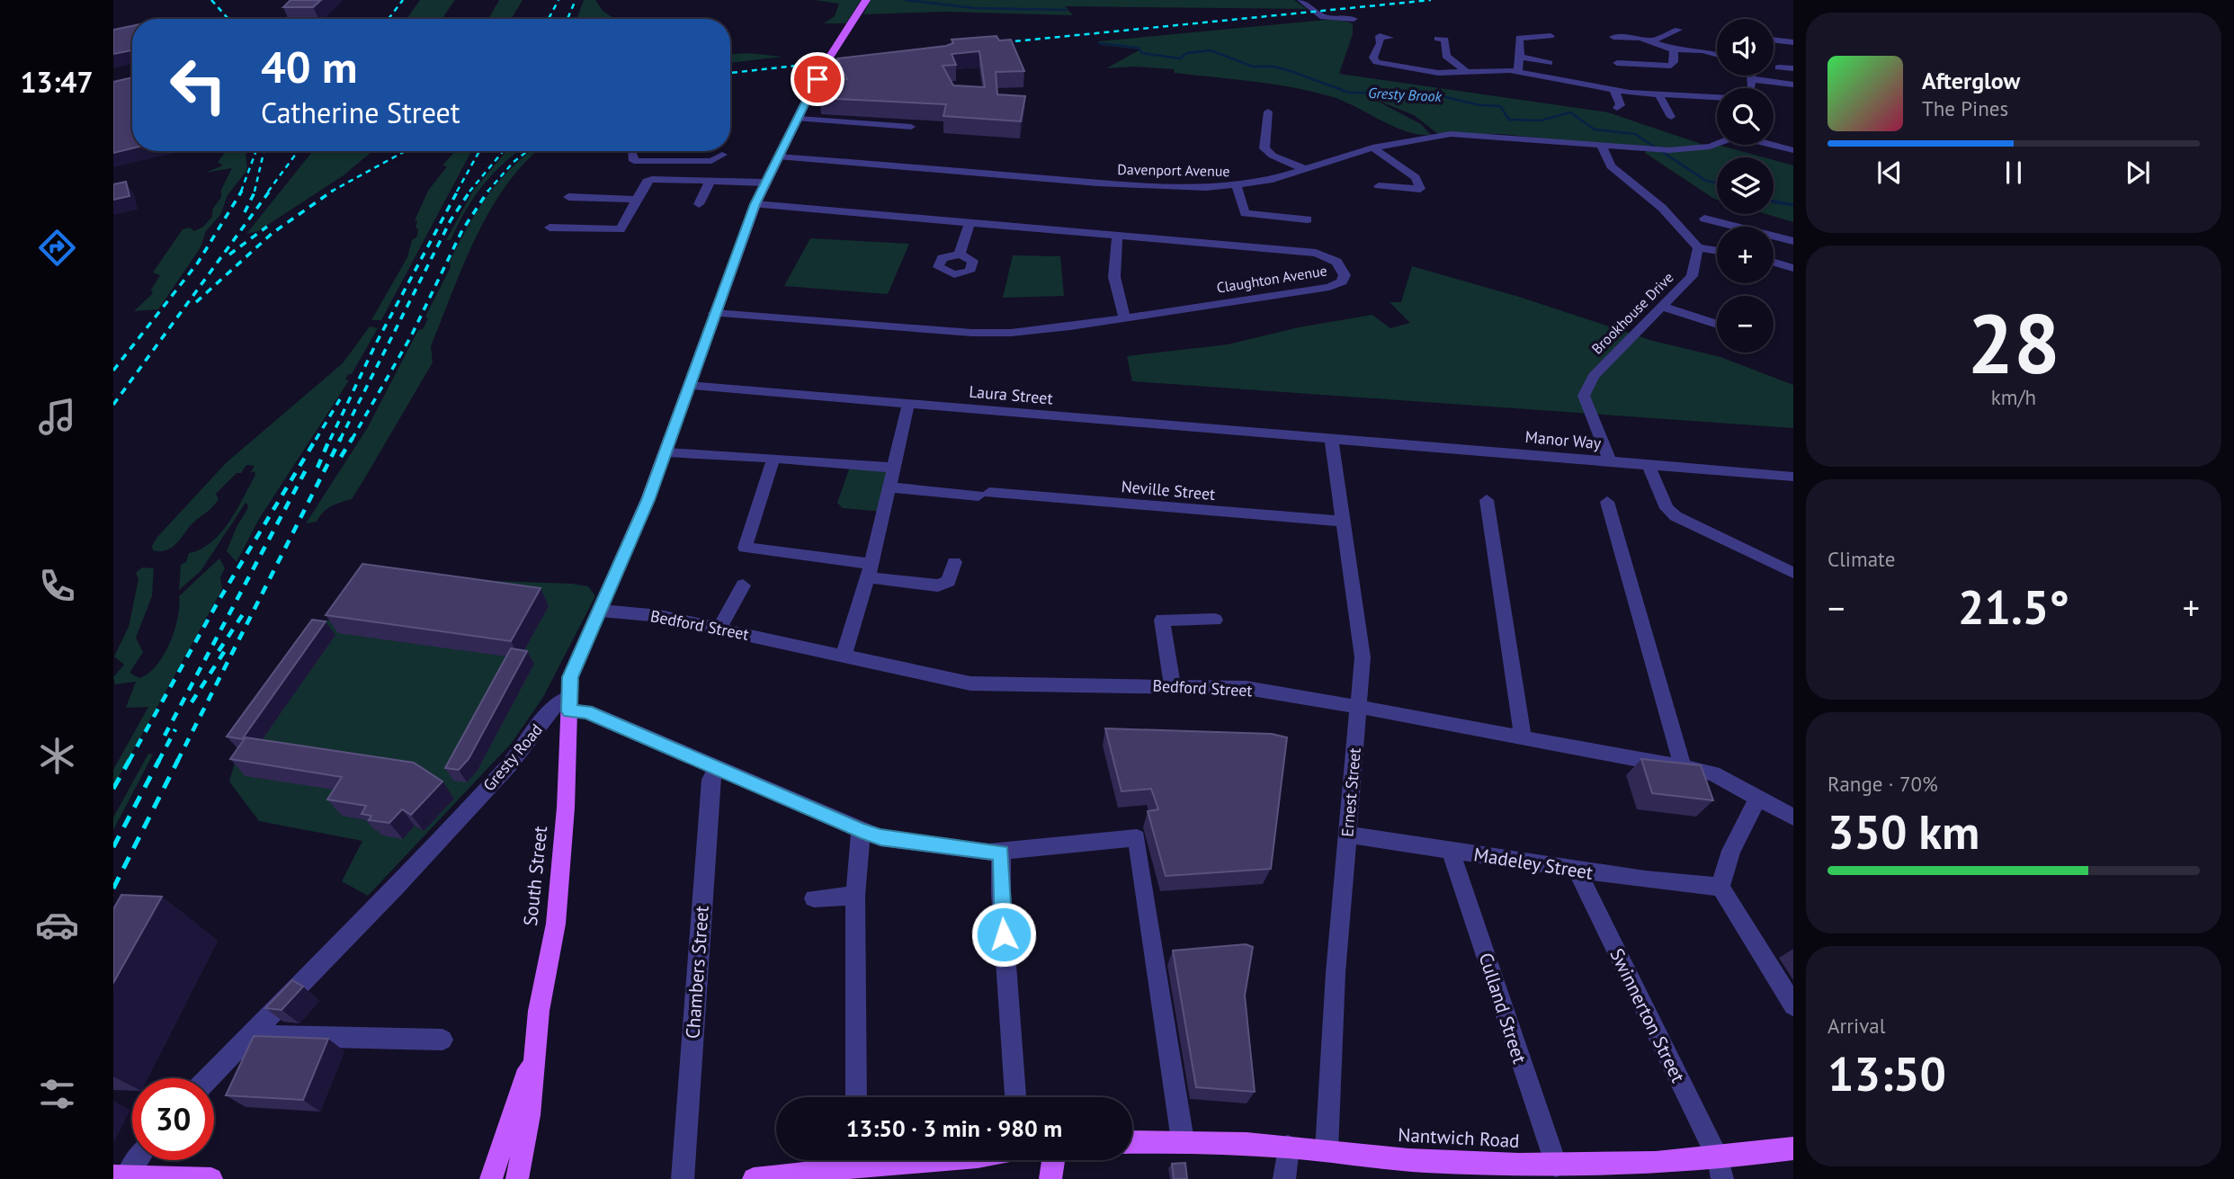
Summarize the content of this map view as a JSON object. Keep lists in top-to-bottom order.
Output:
{
  "streets": {
    "main road": ["South Street", "Nantwich Road"],
    "street": [
      "Davenport Avenue",
      "Claughton Avenue",
      "Brookhouse Drive",
      "Laura Street",
      "Manor Way",
      "Neville Street",
      "Bedford Street",
      "Gresty Road",
      "Ernest Street",
      "Madeley Street",
      "Chambers Street",
      "Culland Street",
      "Swinnerton Street"
    ]
  },
  "crossings": [
    ["Brookhouse Drive", "Manor Way"],
    ["Laura Street", "Manor Way"],
    ["Laura Street", "Ernest Street"],
    ["Manor Way", "Ernest Street"],
    ["Neville Street", "Ernest Street"],
    ["Bedford Street", "Ernest Street"],
    ["Gresty Road", "South Street"],
    ["Ernest Street", "Madeley Street"],
    ["Ernest Street", "Nantwich Road"],
    ["Madeley Street", "Culland Street"],
    ["Madeley Street", "Swinnerton Street"],
    ["Culland Street", "Nantwich Road"],
    ["Swinnerton Street", "Nantwich Road"]
  ],
  "water": ["Gresty Brook"],
  "page": {
    "tabs": "13:47",
    "map_buttons": ["+", "−"],
    "turn": ["40 m", "Catherine Street"],
    "song": ["Afterglow", "The Pines"],
    "tile": [
      ["28", "km/h"],
      "Climate",
      ["Range · 70%", "350 km"],
      ["Arrival", "13:50"]
    ],
    "heat": ["−", "21.5°", "+"],
    "limit": "30",
    "trip": "13:50 · 3 min · 980 m"
  }
}
